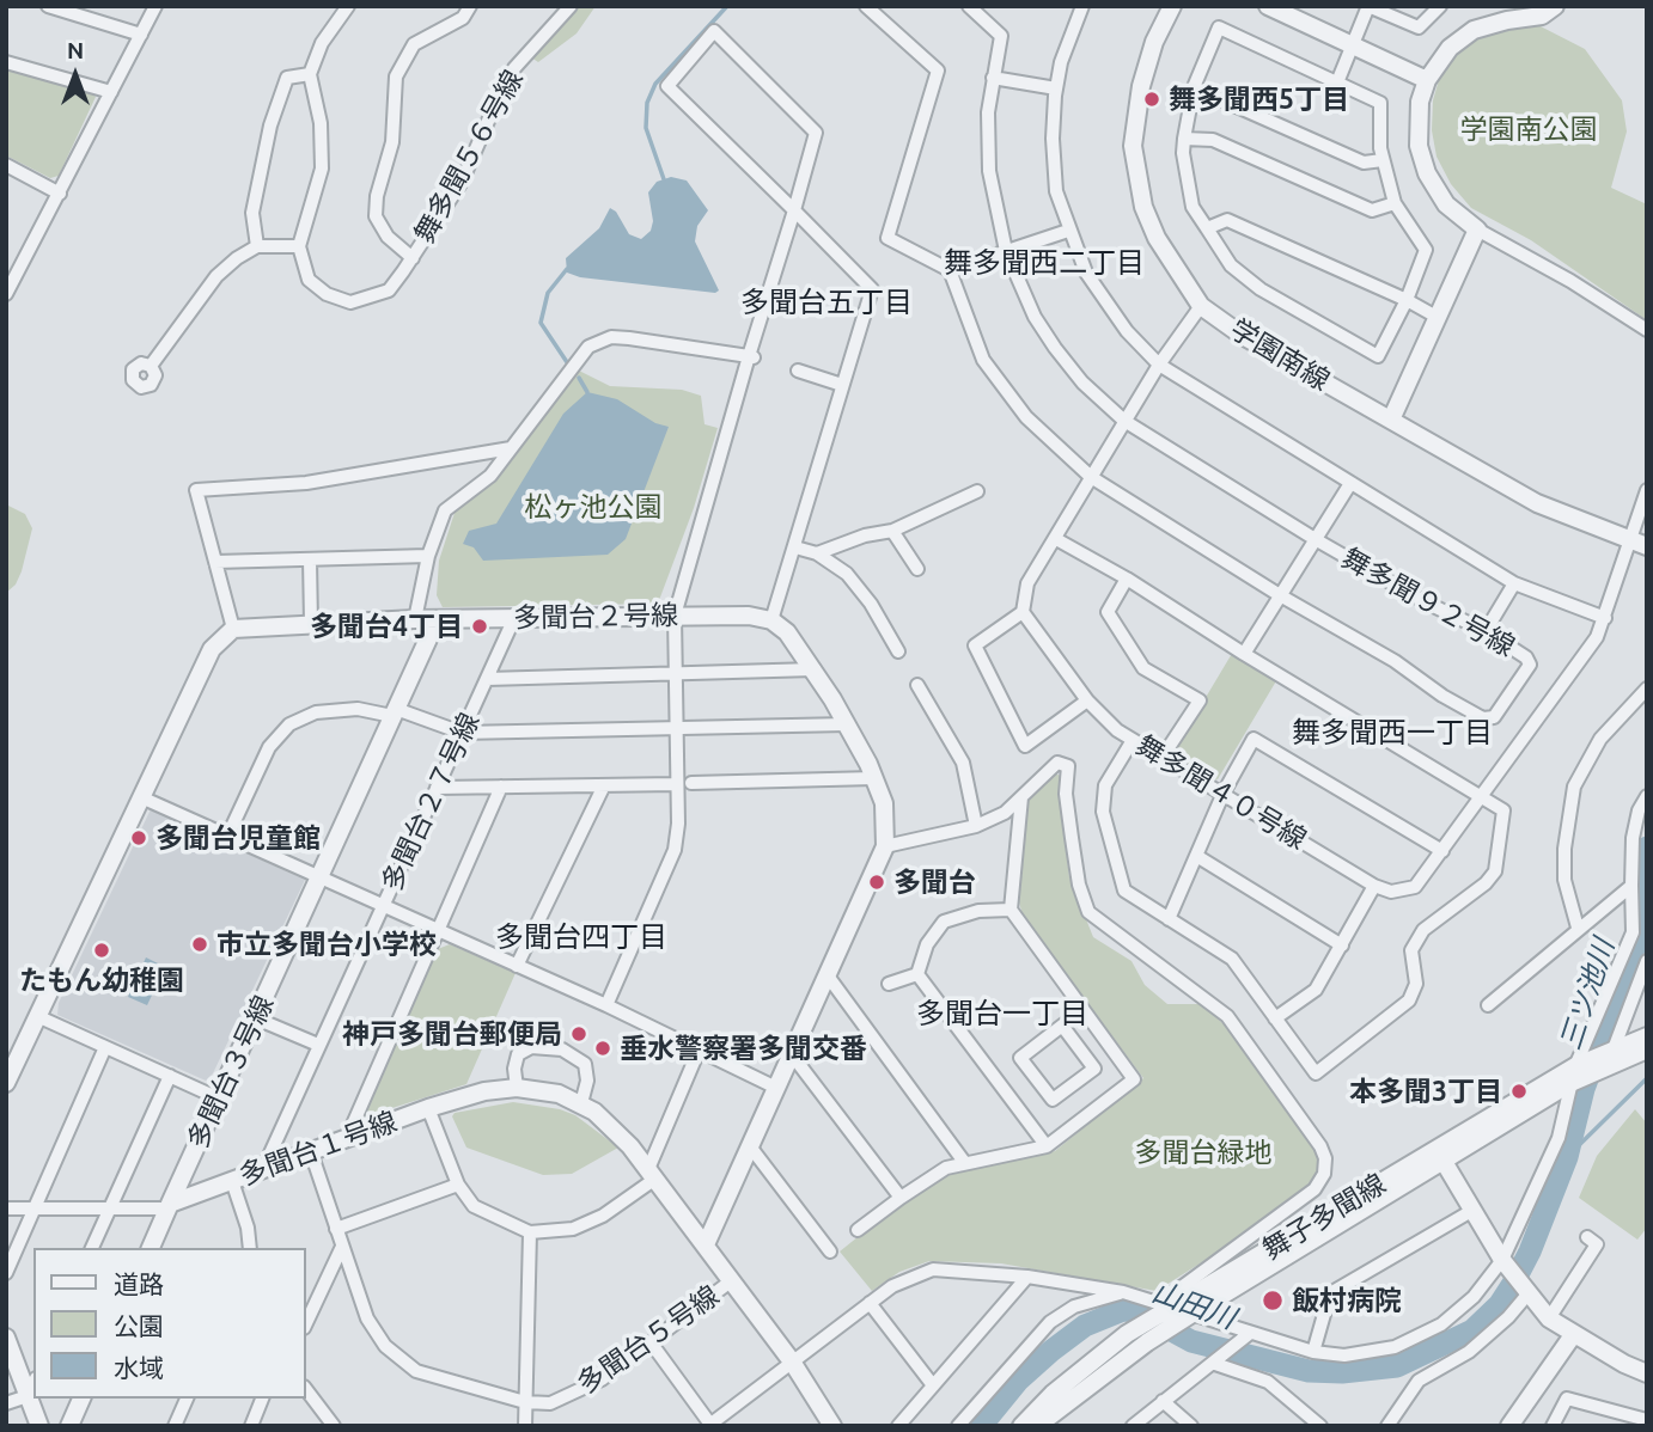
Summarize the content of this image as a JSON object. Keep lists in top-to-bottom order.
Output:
{
  "streets": {
    "street": [
      "舞多聞５６号線",
      "学園南線",
      "舞多聞９２号線",
      "多聞台２号線",
      "舞多聞４０号線",
      "多聞台２７号線",
      "多聞台３号線",
      "多聞台１号線",
      "舞子多聞線",
      "多聞台５号線"
    ]
  },
  "crossings": [
    ["学園南線", "舞多聞４０号線"],
    ["多聞台２号線", "多聞台２７号線"],
    ["多聞台２号線", "多聞台３号線"],
    ["多聞台２７号線", "多聞台１号線"],
    ["多聞台３号線", "多聞台１号線"],
    ["多聞台１号線", "多聞台５号線"]
  ],
  "districts": [
    "舞多聞西二丁目",
    "多聞台五丁目",
    "舞多聞西一丁目",
    "多聞台四丁目",
    "多聞台一丁目"
  ],
  "water": ["三ツ池川", "山田川"],
  "parks": ["学園南公園", "松ヶ池公園", "多聞台緑地"],
  "places": [
    "舞多聞西5丁目",
    "多聞台4丁目",
    "多聞台児童館",
    "多聞台",
    "市立多聞台小学校",
    "たもん幼稚園",
    "神戸多聞台郵便局",
    "垂水警察署多聞交番",
    "本多聞3丁目",
    "飯村病院"
  ],
  "legend": ["道路", "公園", "水域"],
  "north": "top"
}
